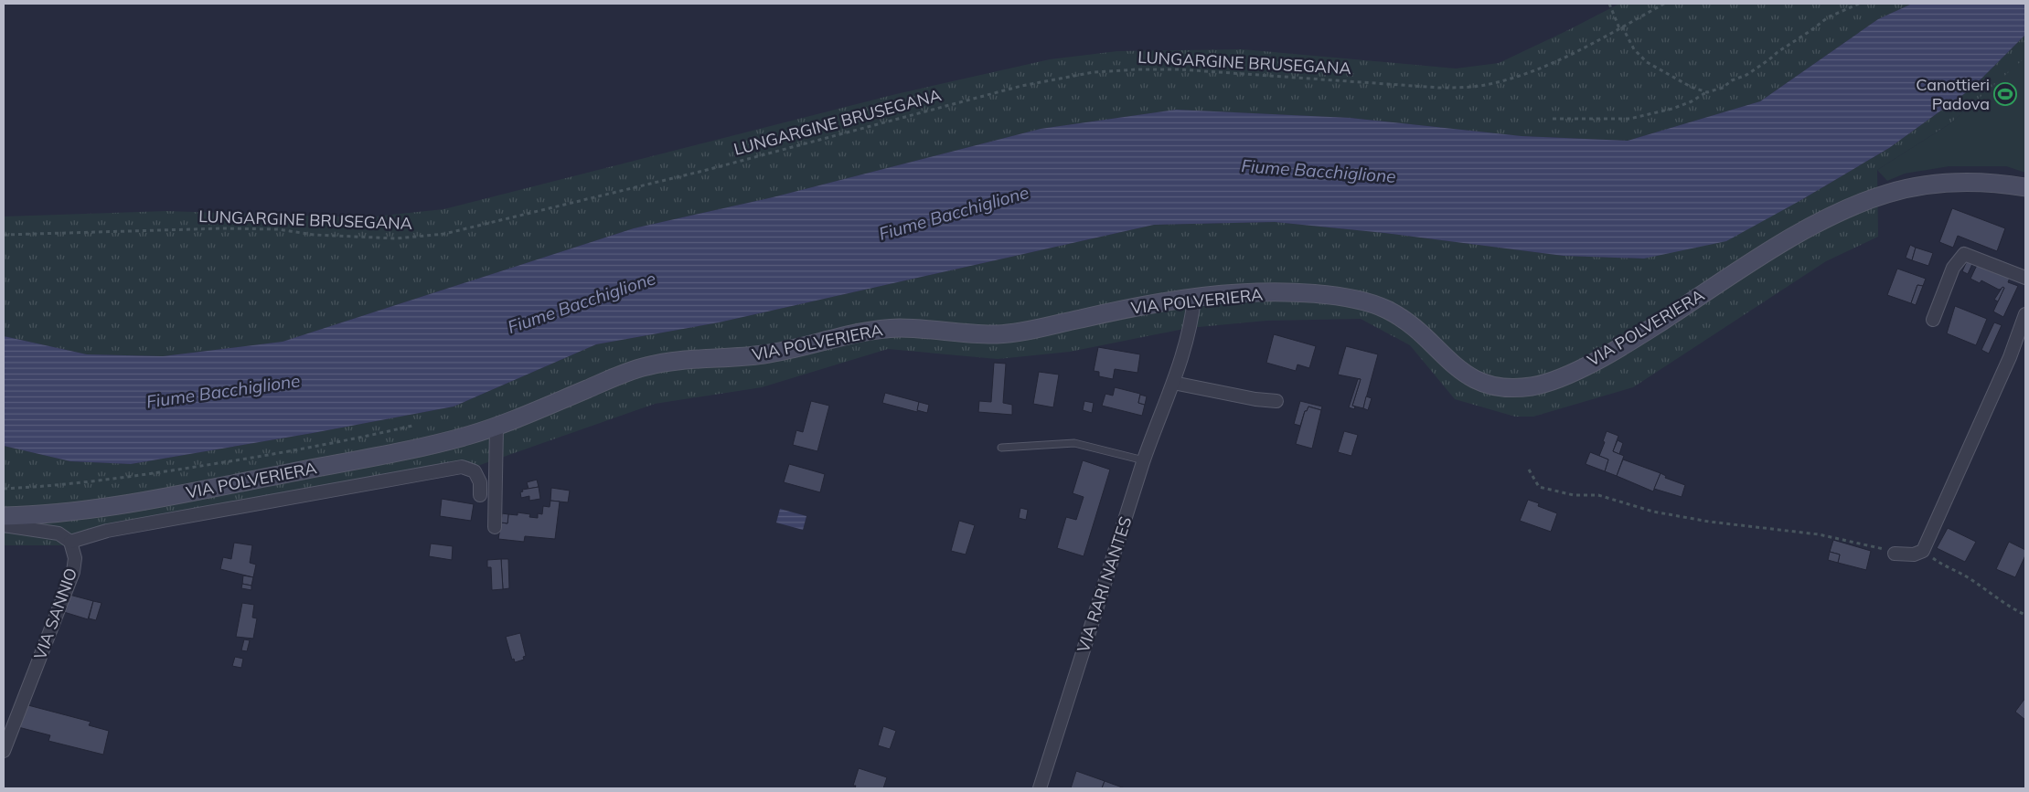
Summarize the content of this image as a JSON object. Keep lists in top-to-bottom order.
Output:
{
  "streets": {
    "street": ["VIA POLVERIERA", "VIA RARI NANTES", "VIA SANNIO"],
    "path": ["LUNGARGINE BRUSEGANA"]
  },
  "crossings": [
    ["VIA POLVERIERA", "VIA RARI NANTES"],
    ["VIA POLVERIERA", "VIA SANNIO"]
  ],
  "water": ["Fiume Bacchiglione"],
  "places": {
    "sports": ["Canottieri Padova"]
  }
}
